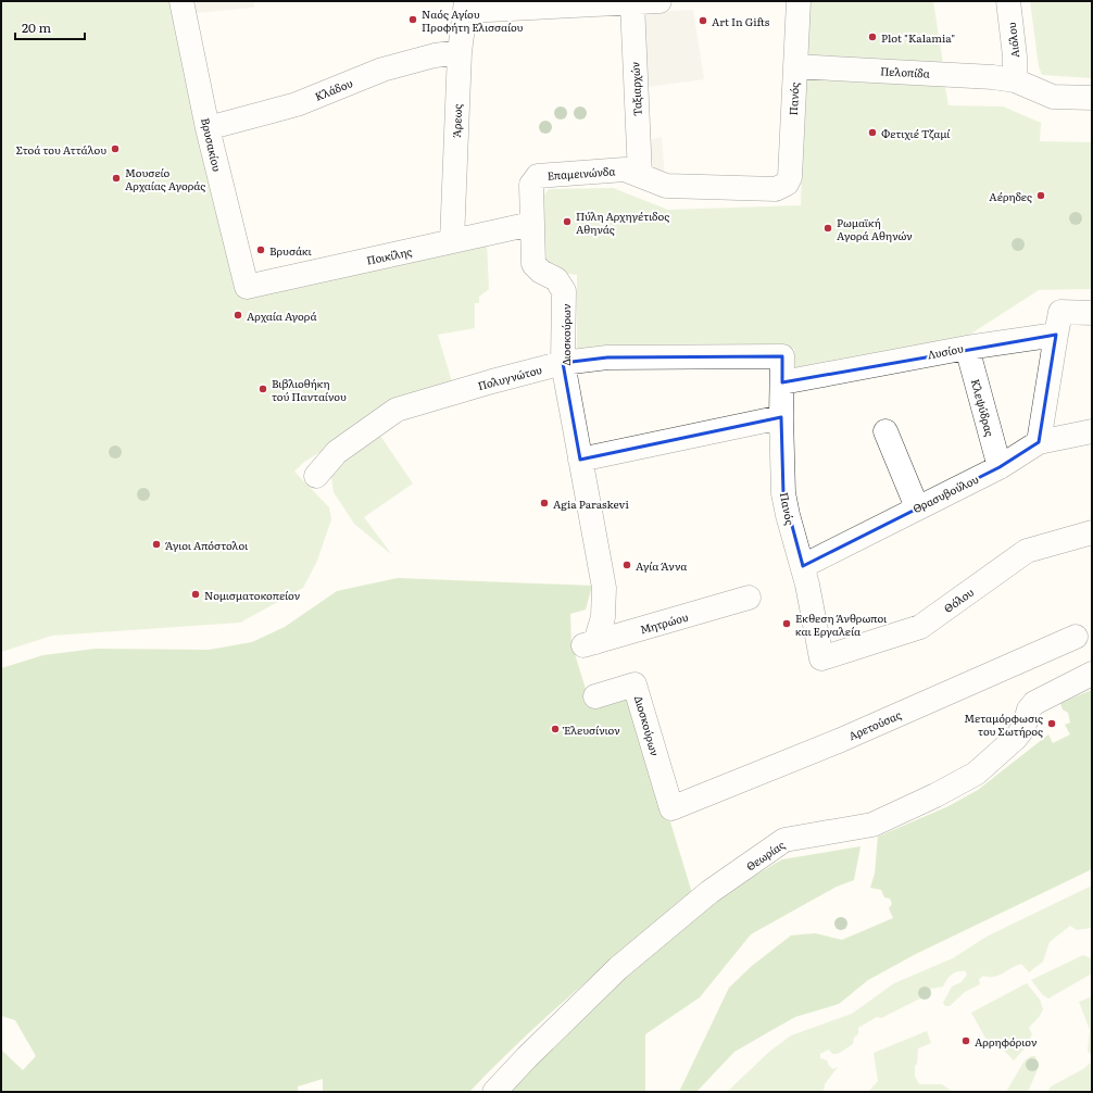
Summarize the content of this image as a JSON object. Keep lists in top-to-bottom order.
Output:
{
  "streets": {
    "street": [
      "Αιόλου",
      "Πελοπίδα",
      "Κλάδου",
      "Ταξιαρχών",
      "Πανός",
      "Άρεως",
      "Βρυσακίου",
      "Επαμεινώνδα",
      "Ποικίλης",
      "Διοσκούρων",
      "Λυσίου",
      "Πολυγνώτου",
      "Κλεψύδρας",
      "Θρασυβούλου",
      "Θόλου",
      "Μητρώου",
      "Αρετούσας",
      "Θεωρίας"
    ]
  },
  "crossings": [
    ["Αιόλου", "Πελοπίδα"],
    ["Πελοπίδα", "Πανός"],
    ["Κλάδου", "Άρεως"],
    ["Κλάδου", "Βρυσακίου"],
    ["Ταξιαρχών", "Επαμεινώνδα"],
    ["Πανός", "Επαμεινώνδα"],
    ["Πανός", "Λυσίου"],
    ["Πανός", "Πολυγνώτου"],
    ["Πανός", "Θρασυβούλου"],
    ["Πανός", "Θόλου"],
    ["Άρεως", "Ποικίλης"],
    ["Βρυσακίου", "Ποικίλης"],
    ["Επαμεινώνδα", "Ποικίλης"],
    ["Επαμεινώνδα", "Διοσκούρων"],
    ["Ποικίλης", "Διοσκούρων"],
    ["Διοσκούρων", "Πολυγνώτου"],
    ["Διοσκούρων", "Μητρώου"],
    ["Διοσκούρων", "Αρετούσας"],
    ["Λυσίου", "Κλεψύδρας"],
    ["Κλεψύδρας", "Θρασυβούλου"]
  ],
  "places": [
    "Ναός Αγίου Προφήτη Ελισσαίου",
    "Art In Gifts",
    "Plot \"Kalamia\"",
    "Φετιχιέ Τζαμί",
    "Στοά του Αττάλου",
    "Μουσείο Αρχαίας Αγοράς",
    "Αέρηδες",
    "Πύλη Αρχηγέτιδος Αθηνάς",
    "Ρωμαϊκή Αγορά Αθηνών",
    "Βρυσάκι",
    "Αρχαία Αγορά",
    "Βιβλιοθήκη τού Πανταίνου",
    "Agia Paraskevi",
    "Άγιοι Απόστολοι",
    "Αγία Άννα",
    "Νομισματοκοπείον",
    "Εκθεση Άνθρωποι και Εργαλεία",
    "Μεταμόρφωσις του Σωτήρος",
    "Ἐλευσίνιον",
    "Αρρηφόριον"
  ],
  "scale_bar": "20 m"
}
